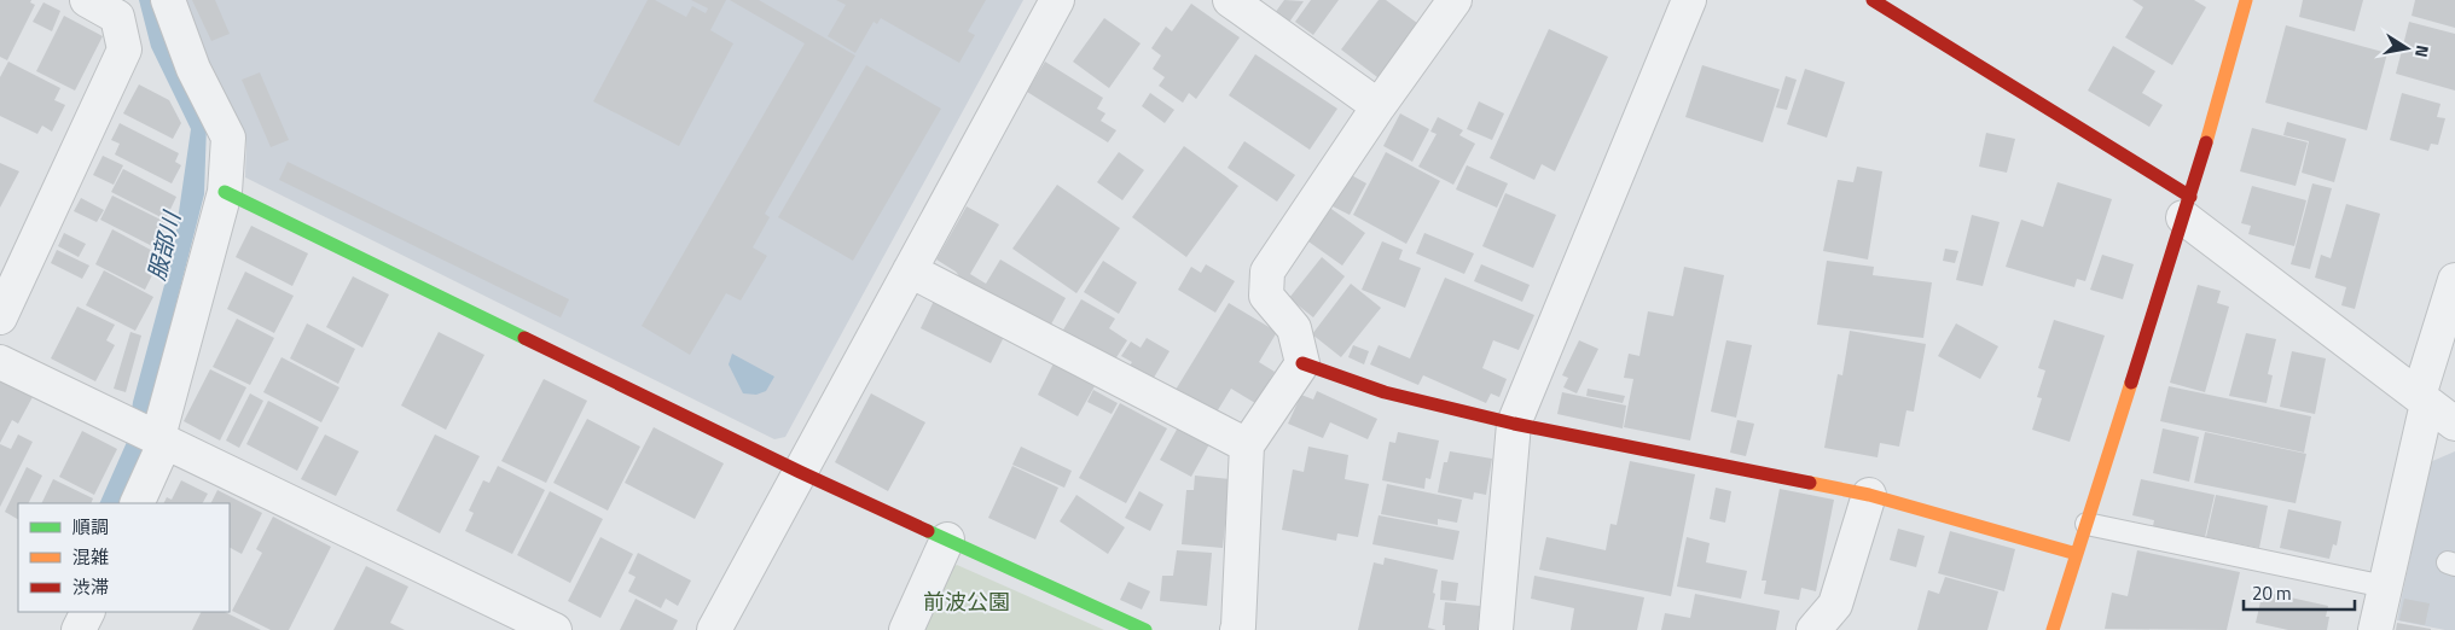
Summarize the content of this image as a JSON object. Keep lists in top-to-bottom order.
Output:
{
  "water": ["服部川"],
  "parks": ["前波公園"],
  "legend": ["順調", "混雑", "渋滞"],
  "scale_bar": "20 m",
  "north": "right"
}
